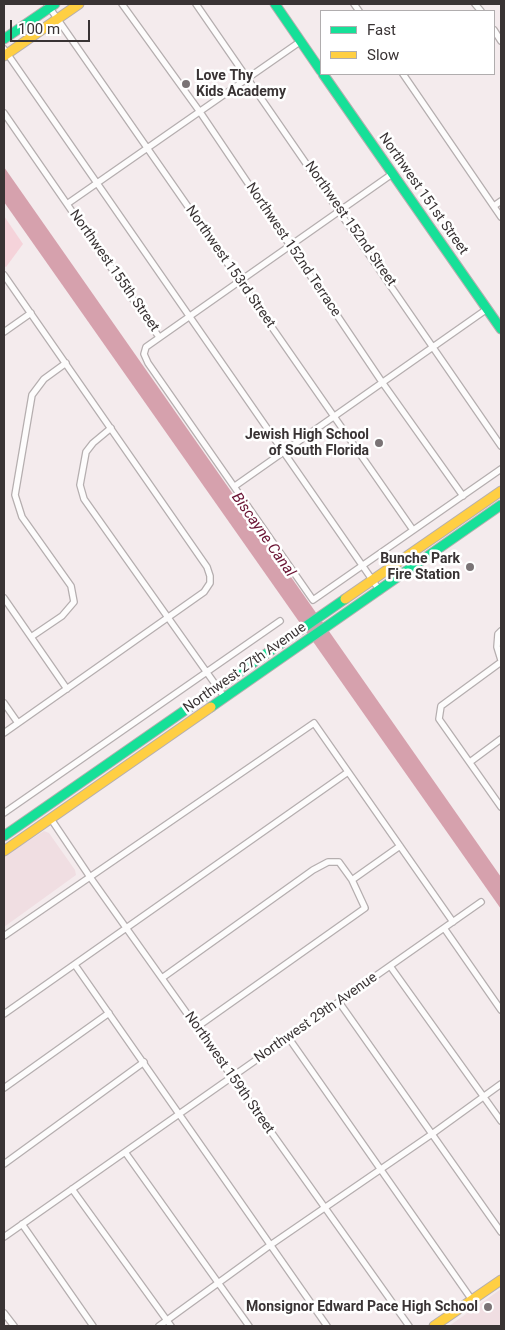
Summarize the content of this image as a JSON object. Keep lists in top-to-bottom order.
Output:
{
  "streets": {
    "main road": ["Northwest 151st Street", "Northwest 27th Avenue"],
    "street": [
      "Northwest 152nd Street",
      "Northwest 152nd Terrace",
      "Northwest 153rd Street",
      "Northwest 155th Street",
      "Northwest 29th Avenue",
      "Northwest 159th Street"
    ]
  },
  "crossings": [
    ["Northwest 27th Avenue", "Northwest 159th Street"],
    ["Northwest 29th Avenue", "Northwest 159th Street"]
  ],
  "water": ["Biscayne Canal"],
  "places": [
    "Love Thy Kids Academy",
    "Jewish High School of South Florida",
    "Bunche Park Fire Station",
    "Monsignor Edward Pace High School"
  ],
  "legend": ["Fast", "Slow"],
  "scale_bar": "100 m"
}
